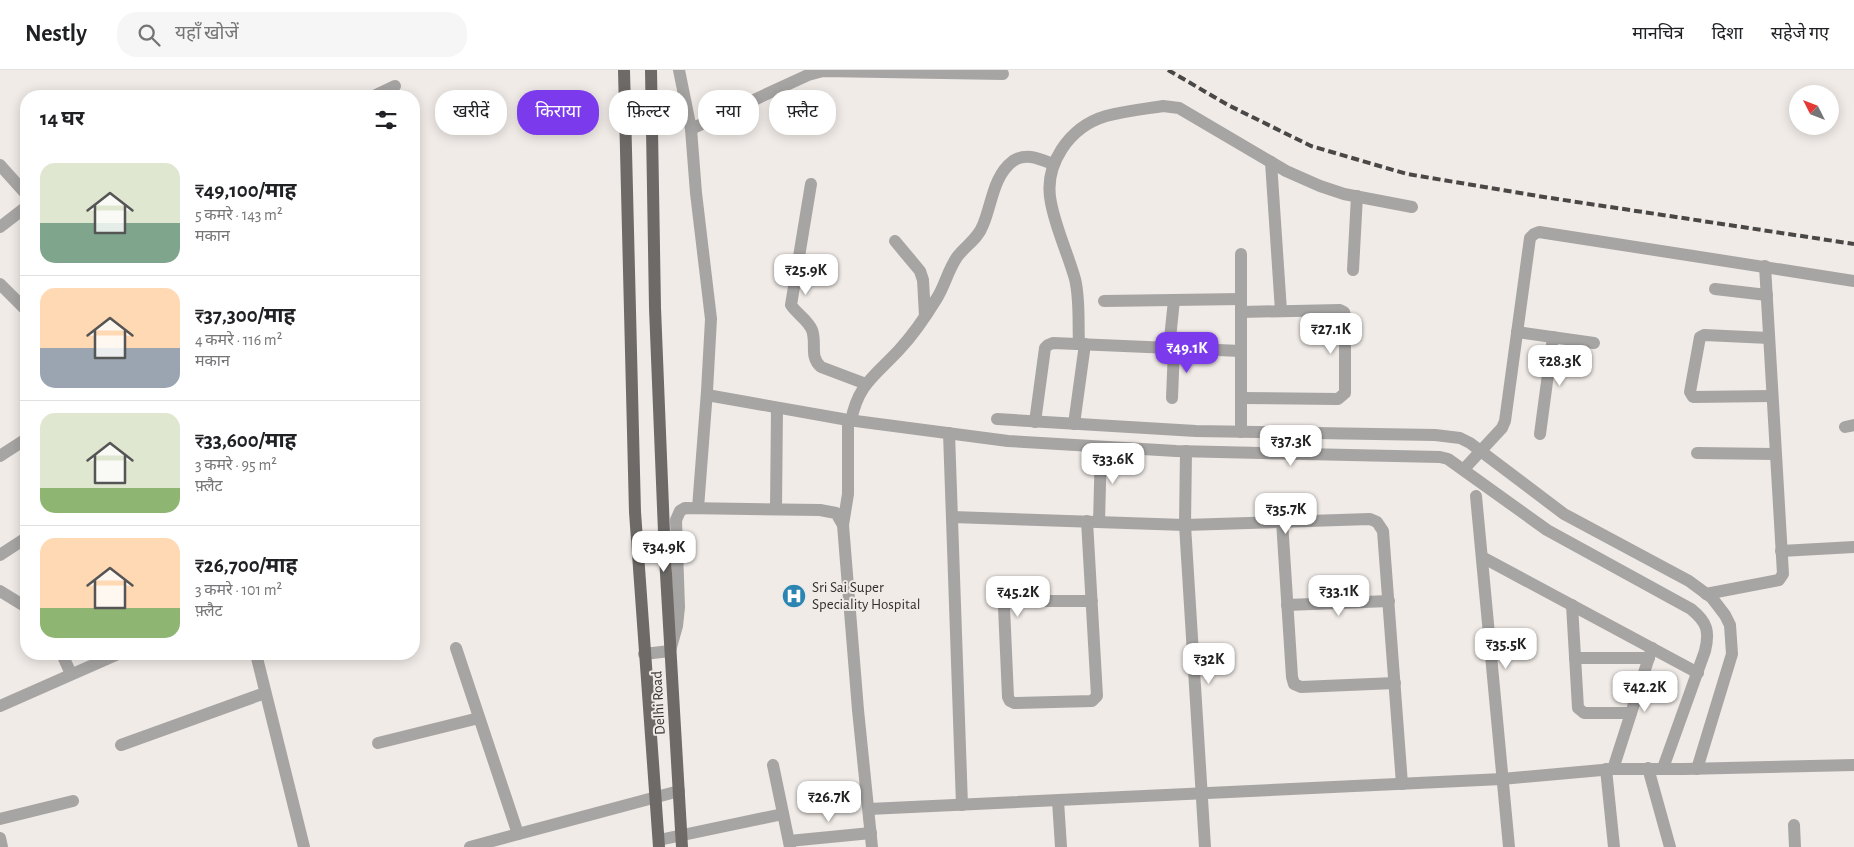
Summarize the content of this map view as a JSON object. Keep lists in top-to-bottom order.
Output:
{
  "streets": {
    "main road": ["Delhi Road"]
  },
  "places": {
    "hospital": ["Sri Sai Super Speciality Hospital"]
  },
  "north": "top left",
  "page": {
    "header": "Nestly",
    "search": "यहाँ खोजें",
    "nav": ["मानचित्र", "दिशा", "सहेजे गए"],
    "chip": [
      "खरीदें",
      "किराया",
      "फ़िल्टर",
      "नया",
      "फ़्लैट"
    ],
    "heading": "14 घर",
    "list": [
      {
        "name": "₹49,100/माह",
        "note": "5 कमरे · 143 m² · मकान"
      },
      {
        "name": "₹37,300/माह",
        "note": "4 कमरे · 116 m² · मकान"
      },
      {
        "name": "₹33,600/माह",
        "note": "3 कमरे · 95 m² · फ़्लैट"
      },
      {
        "name": "₹26,700/माह",
        "note": "3 कमरे · 101 m² · फ़्लैट"
      }
    ],
    "price": [
      "₹25.9K",
      "₹27.1K",
      "₹49.1K",
      "₹28.3K",
      "₹37.3K",
      "₹33.6K",
      "₹35.7K",
      "₹34.9K",
      "₹33.1K",
      "₹45.2K",
      "₹35.5K",
      "₹32K",
      "₹42.2K",
      "₹26.7K"
    ]
  }
}
